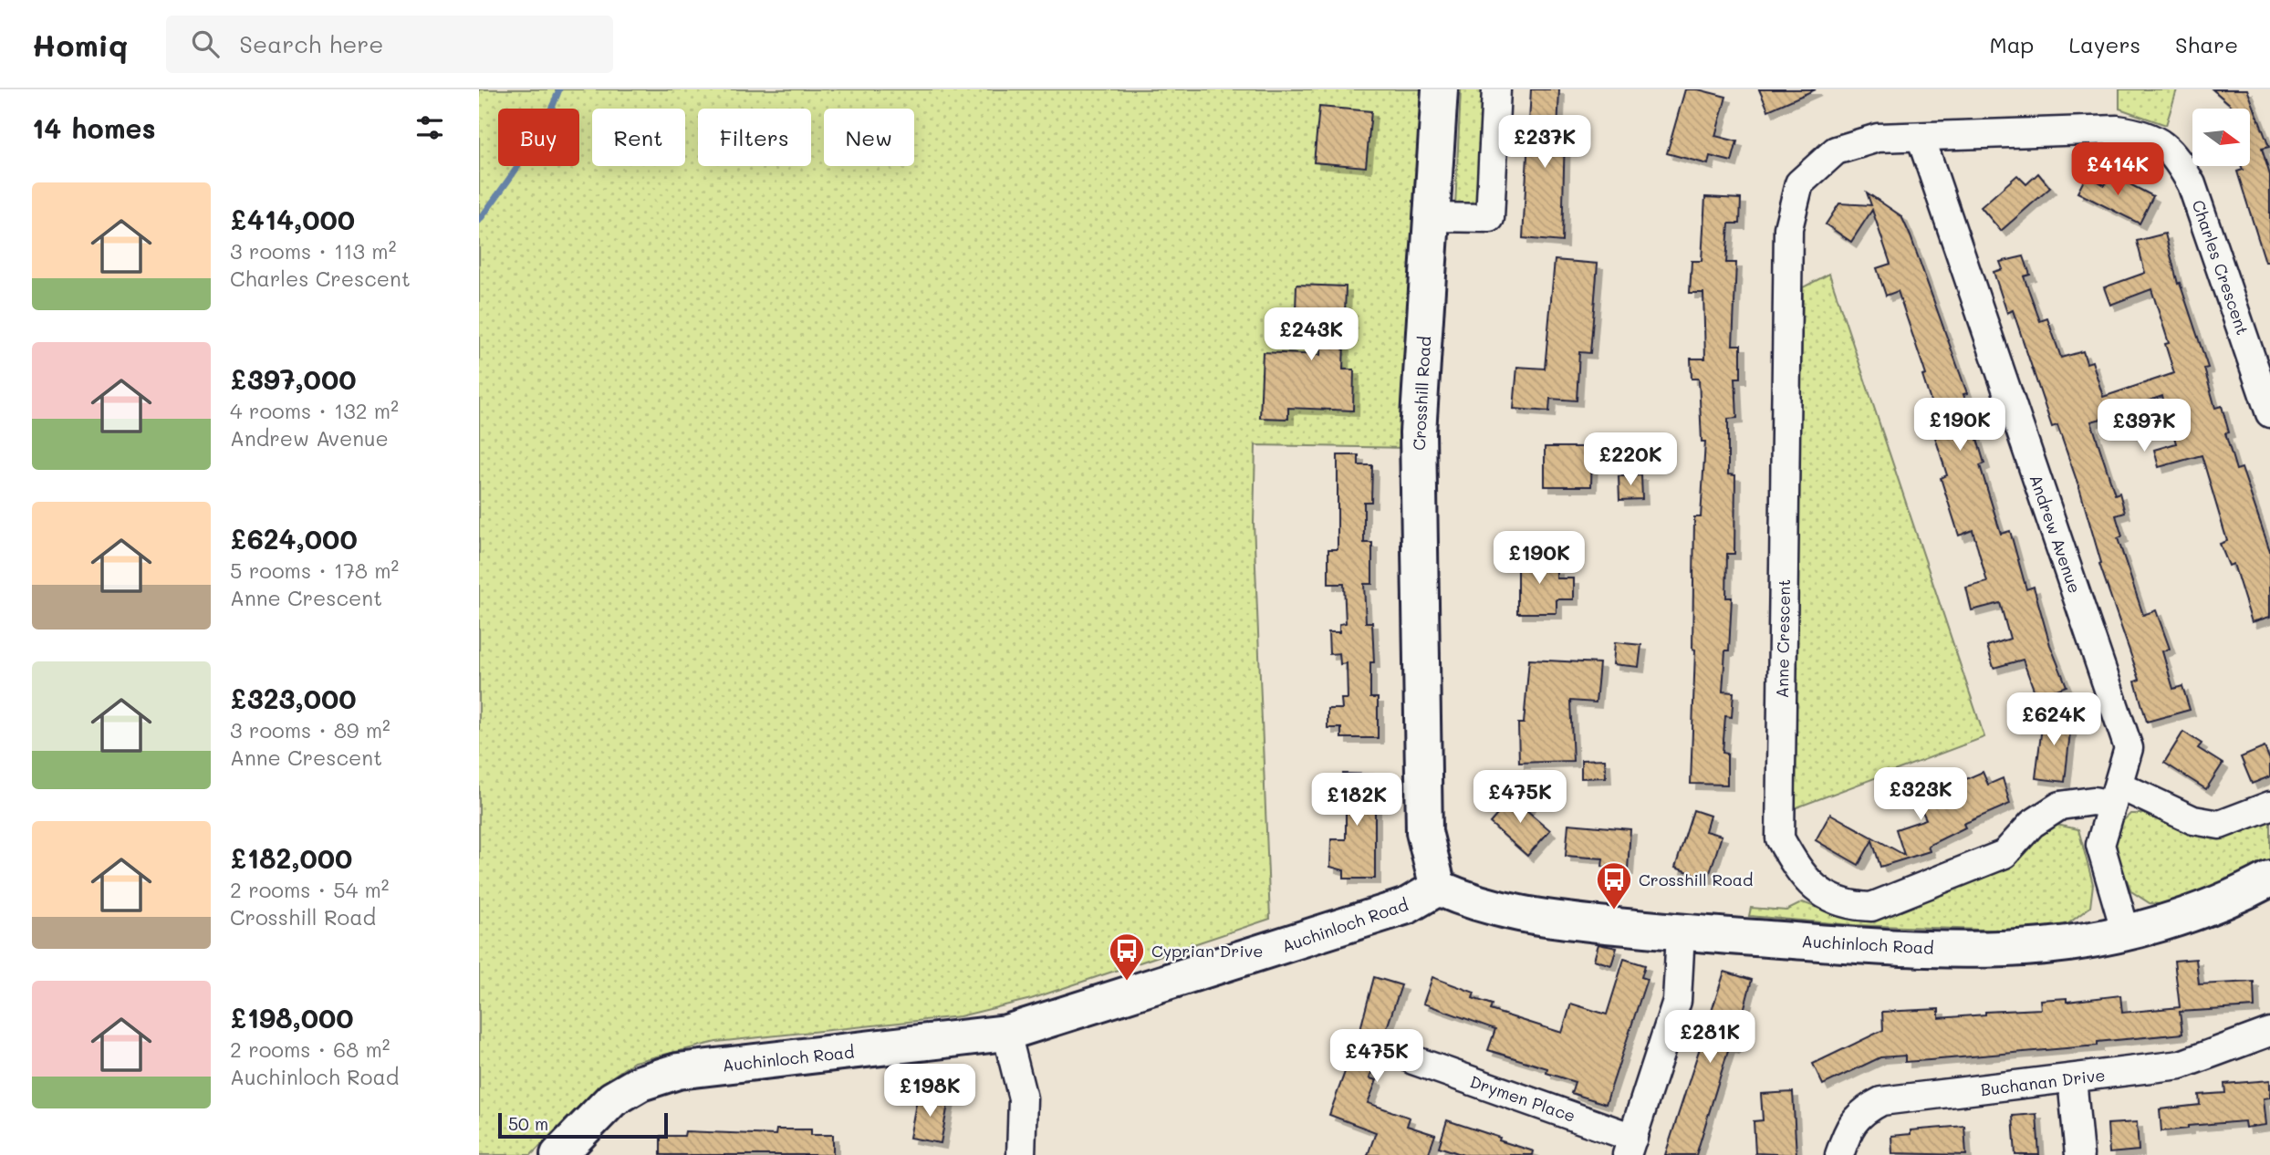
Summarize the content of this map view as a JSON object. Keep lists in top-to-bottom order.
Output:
{
  "streets": {
    "main road": ["Crosshill Road", "Auchinloch Road"],
    "street": [
      "Charles Crescent",
      "Andrew Avenue",
      "Anne Crescent",
      "Buchanan Drive",
      "Drymen Place"
    ]
  },
  "crossings": [
    ["Charles Crescent", "Andrew Avenue"],
    ["Charles Crescent", "Anne Crescent"],
    ["Crosshill Road", "Auchinloch Road"],
    ["Andrew Avenue", "Anne Crescent"],
    ["Andrew Avenue", "Auchinloch Road"]
  ],
  "places": {
    "bus stop": ["Crosshill Road", "Cyprian Drive"]
  },
  "scale_bar": "50 m",
  "north": "right",
  "page": {
    "header": "Homiq",
    "search": "Search here",
    "nav": ["Map", "Layers", "Share"],
    "heading": "14 homes",
    "chip": [
      "Buy",
      "Rent",
      "Filters",
      "New"
    ],
    "price": [
      "£237K",
      "£414K",
      "£243K",
      "£190K",
      "£397K",
      "£220K",
      "£190K",
      "£624K",
      "£323K",
      "£475K",
      "£182K",
      "£281K",
      "£475K",
      "£198K"
    ],
    "list": [
      {
        "name": "£414,000",
        "note": "3 rooms · 113 m² · Charles Crescent"
      },
      {
        "name": "£397,000",
        "note": "4 rooms · 132 m² · Andrew Avenue"
      },
      {
        "name": "£624,000",
        "note": "5 rooms · 178 m² · Anne Crescent"
      },
      {
        "name": "£323,000",
        "note": "3 rooms · 89 m² · Anne Crescent"
      },
      {
        "name": "£182,000",
        "note": "2 rooms · 54 m² · Crosshill Road"
      },
      {
        "name": "£198,000",
        "note": "2 rooms · 68 m² · Auchinloch Road"
      }
    ],
    "scale": "50 m"
  }
}
